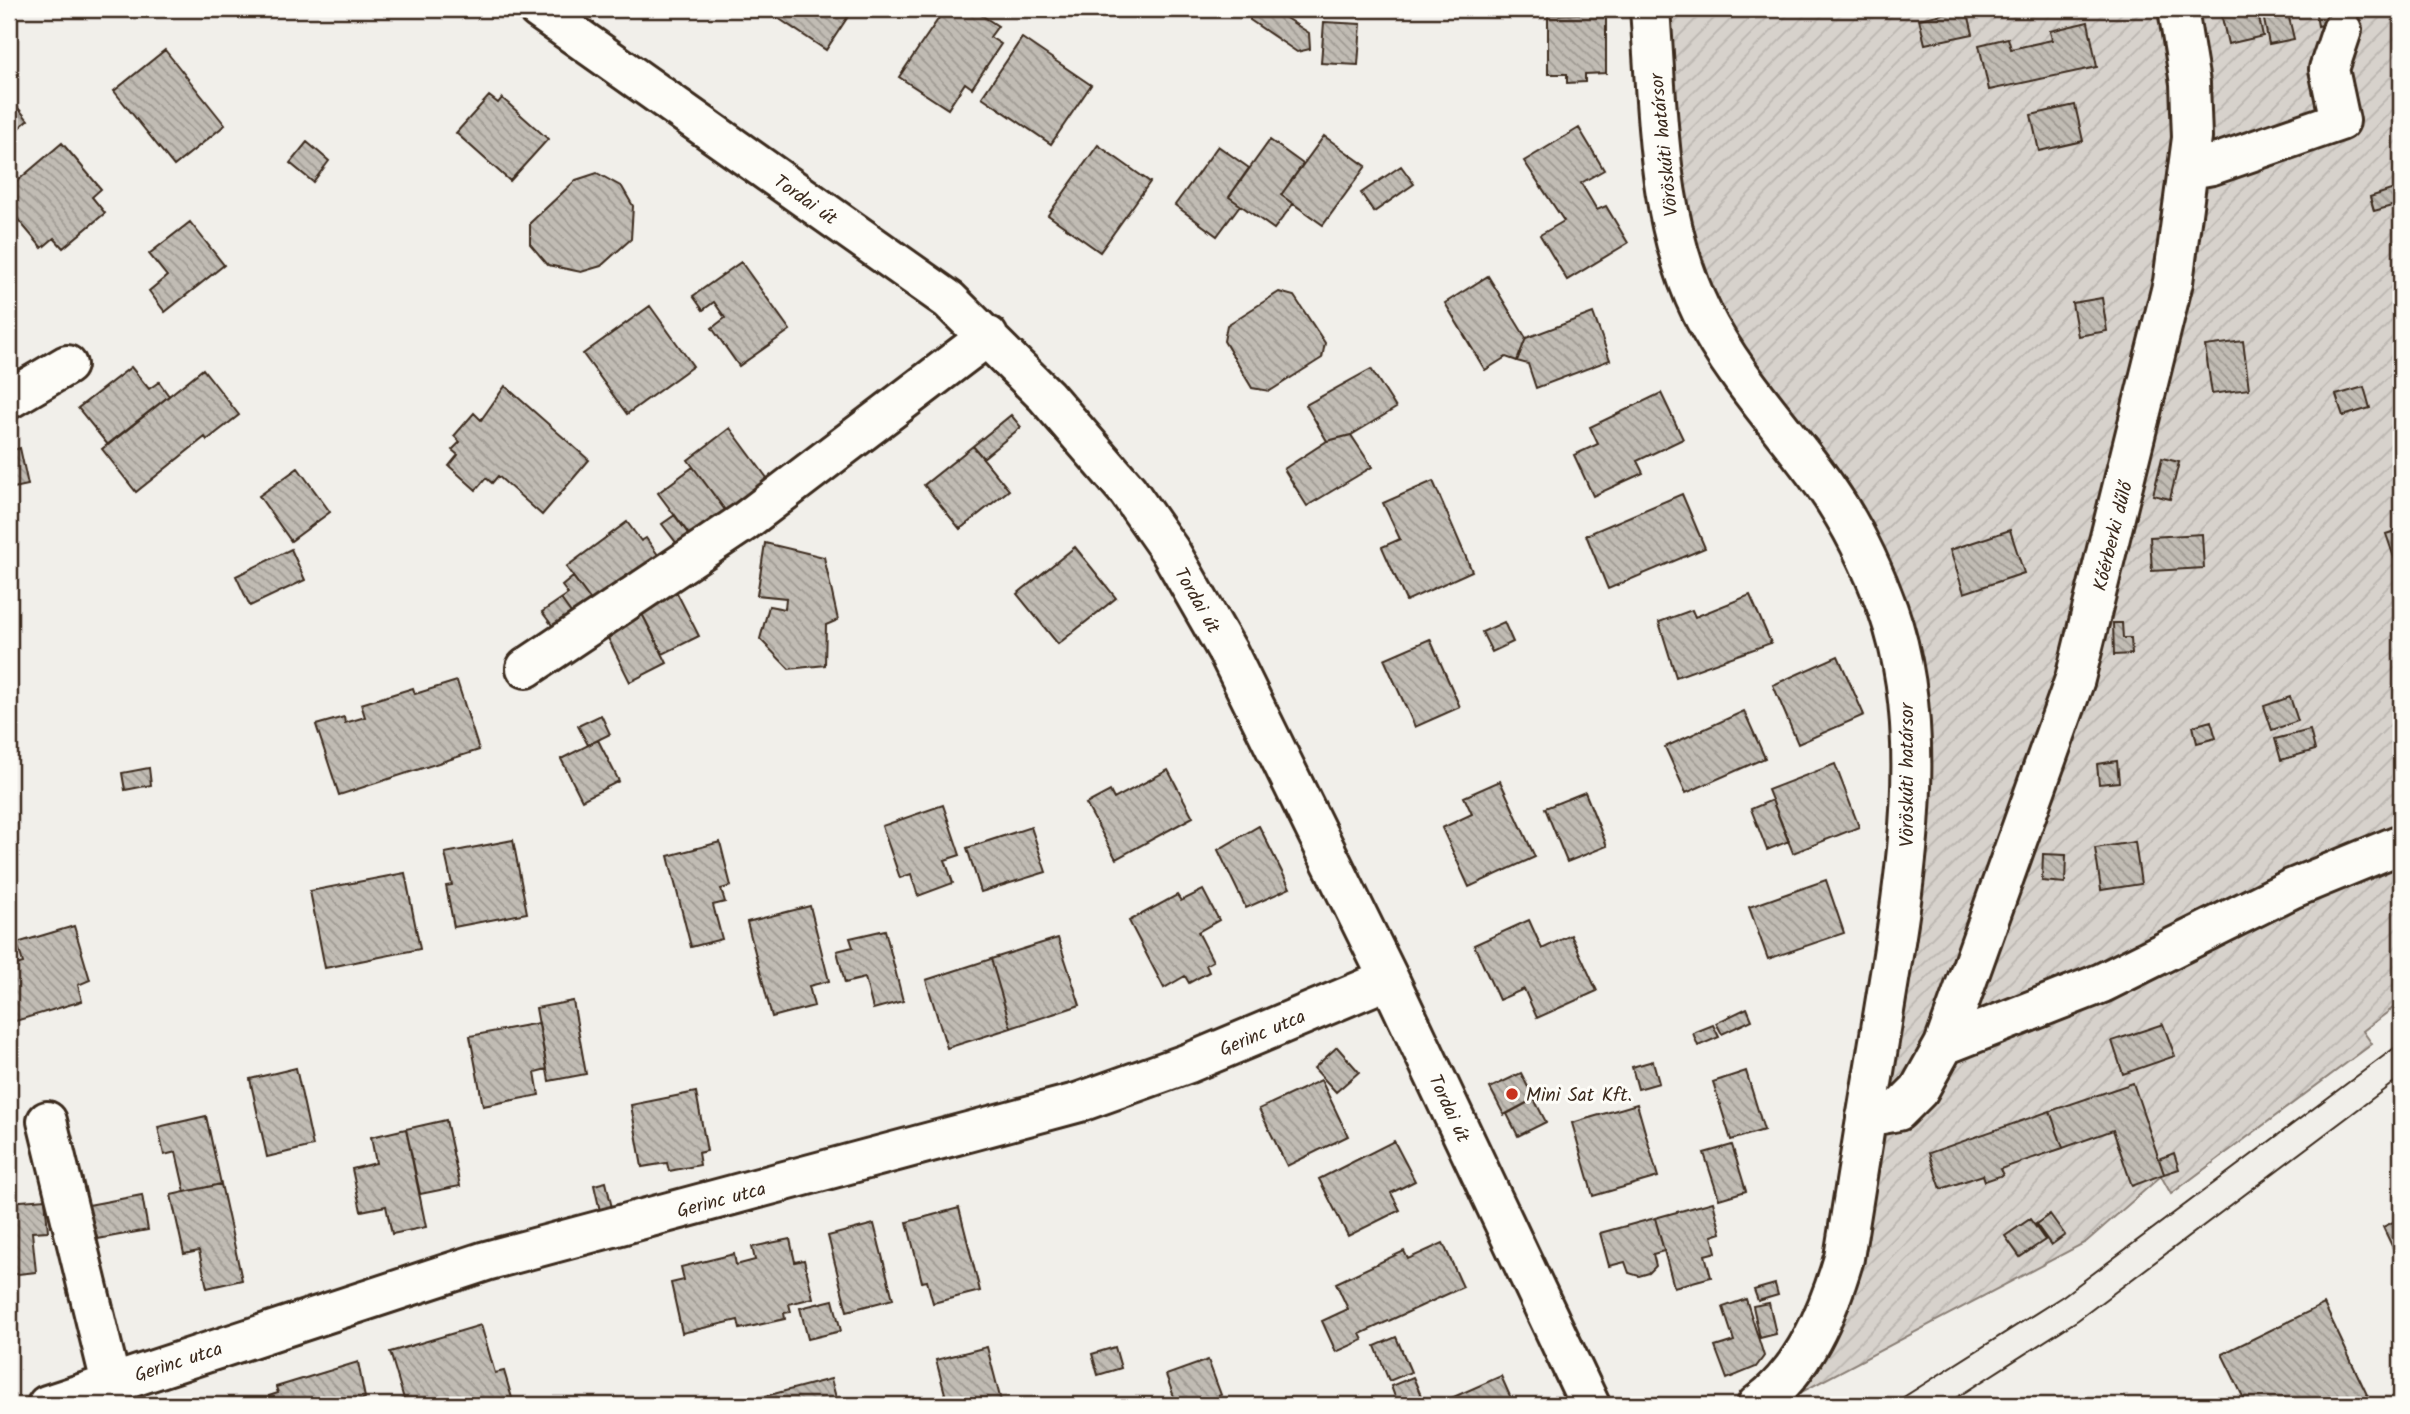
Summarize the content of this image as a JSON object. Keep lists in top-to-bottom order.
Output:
{
  "streets": {
    "street": [
      "Vöröskúti határsor",
      "Tordai út",
      "Kőérberki dűlő",
      "Gerinc utca"
    ]
  },
  "crossings": [
    ["Vöröskúti határsor", "Kőérberki dűlő"],
    ["Tordai út", "Gerinc utca"]
  ],
  "places": ["Mini Sat Kft."]
}
